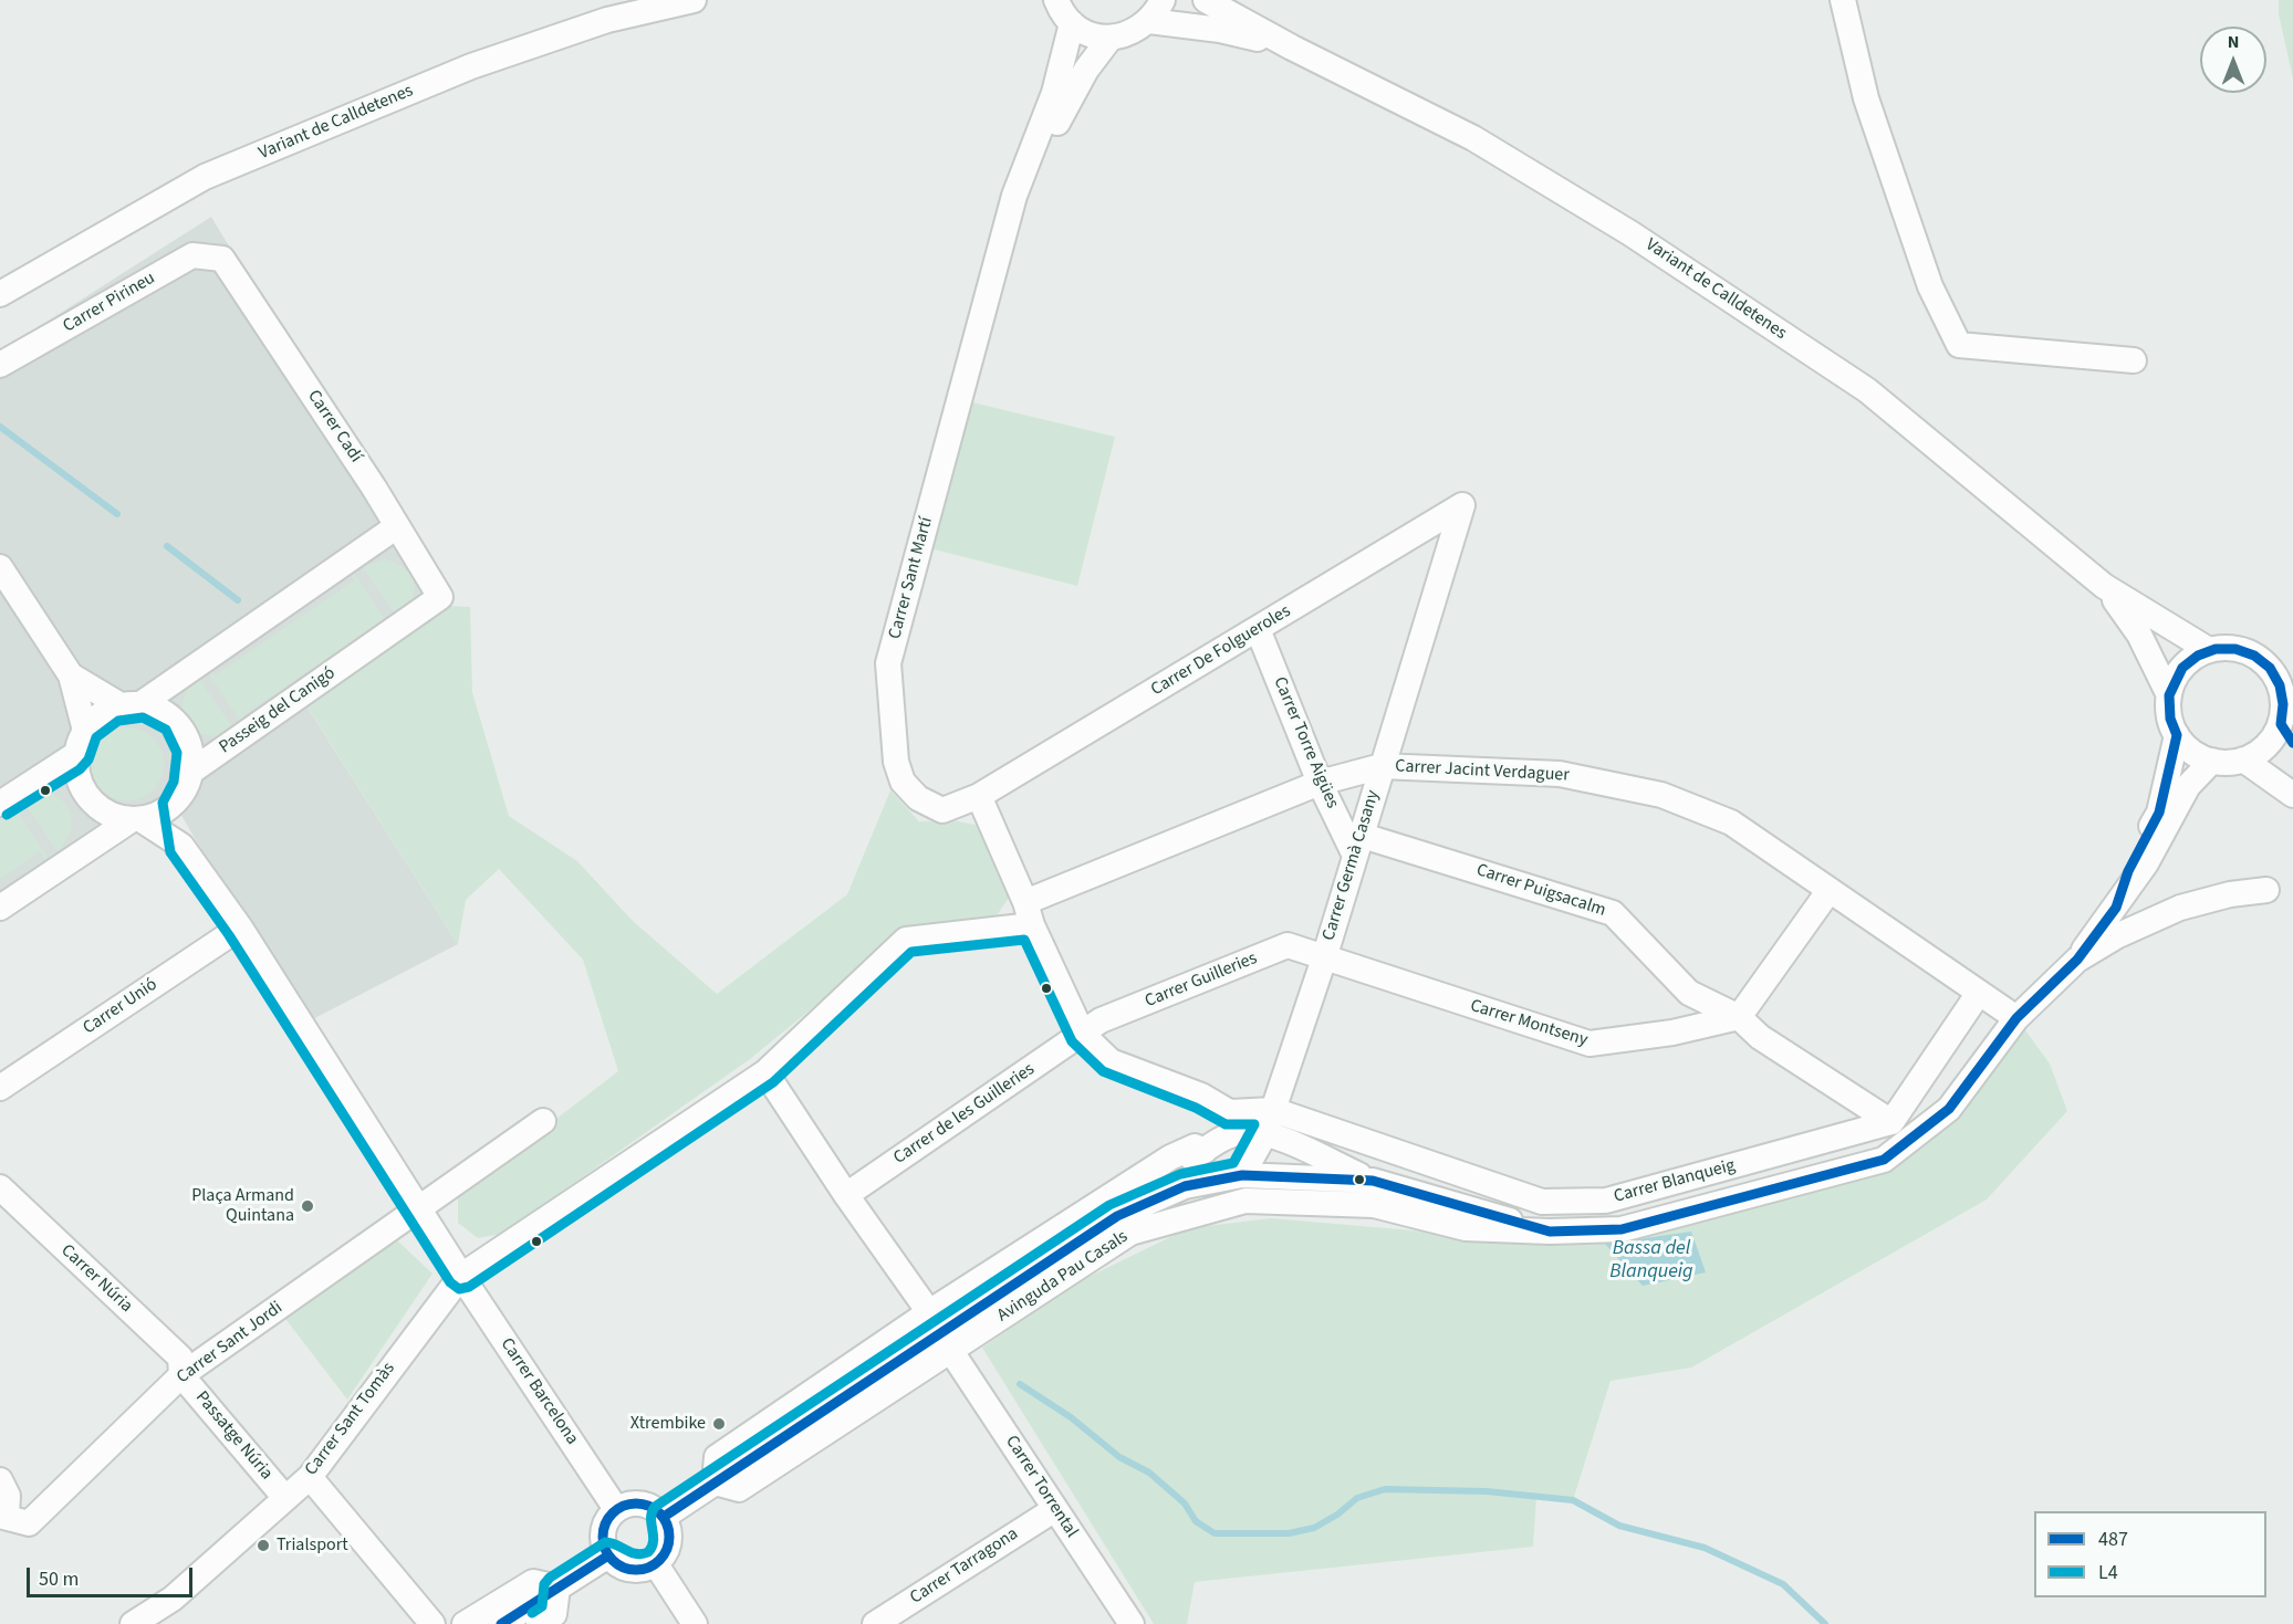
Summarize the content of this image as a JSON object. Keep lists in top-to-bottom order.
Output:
{
  "streets": {
    "street": [
      "Variant de Calldetenes",
      "Carrer Pirineu",
      "Carrer Cadí",
      "Carrer Sant Martí",
      "Carrer De Folgueroles",
      "Passeig del Canigó",
      "Carrer Torre Aigües",
      "Carrer Jacint Verdaguer",
      "Carrer Germà Casany",
      "Carrer Puigsacalm",
      "Carrer Guilleries",
      "Carrer Unió",
      "Carrer Montseny",
      "Carrer de les Guilleries",
      "Carrer Blanqueig",
      "Avinguda Pau Casals",
      "Carrer Núria",
      "Carrer Sant Jordi",
      "Carrer Barcelona",
      "Carrer Sant Tomàs",
      "Passatge Núria",
      "Carrer Torrental",
      "Carrer Tarragona"
    ]
  },
  "crossings": [
    ["Carrer Pirineu", "Carrer Cadí"],
    ["Carrer Cadí", "Passeig del Canigó"],
    ["Carrer Sant Martí", "Carrer De Folgueroles"],
    ["Carrer De Folgueroles", "Carrer Torre Aigües"],
    ["Carrer De Folgueroles", "Carrer Germà Casany"],
    ["Carrer Torre Aigües", "Carrer Jacint Verdaguer"],
    ["Carrer Torre Aigües", "Carrer Germà Casany"],
    ["Carrer Torre Aigües", "Carrer Puigsacalm"],
    ["Carrer Jacint Verdaguer", "Carrer Germà Casany"],
    ["Carrer Jacint Verdaguer", "Carrer Sant Tomàs"],
    ["Carrer Germà Casany", "Carrer Puigsacalm"],
    ["Carrer Germà Casany", "Carrer Guilleries"],
    ["Carrer Germà Casany", "Carrer Montseny"],
    ["Carrer Germà Casany", "Carrer Blanqueig"],
    ["Carrer Germà Casany", "Avinguda Pau Casals"],
    ["Carrer Puigsacalm", "Carrer Montseny"],
    ["Carrer Puigsacalm", "Carrer Blanqueig"],
    ["Carrer Guilleries", "Carrer Montseny"],
    ["Carrer Guilleries", "Carrer de les Guilleries"],
    ["Carrer Unió", "Carrer Barcelona"],
    ["Carrer Blanqueig", "Avinguda Pau Casals"],
    ["Avinguda Pau Casals", "Carrer Barcelona"],
    ["Avinguda Pau Casals", "Carrer Torrental"],
    ["Carrer Núria", "Carrer Sant Jordi"],
    ["Carrer Núria", "Passatge Núria"],
    ["Carrer Sant Jordi", "Carrer Barcelona"],
    ["Carrer Sant Jordi", "Passatge Núria"],
    ["Carrer Barcelona", "Carrer Sant Tomàs"],
    ["Carrer Sant Tomàs", "Passatge Núria"],
    ["Carrer Torrental", "Carrer Tarragona"]
  ],
  "water": ["Bassa del Blanqueig"],
  "places": ["Plaça Armand Quintana", "Xtrembike", "Trialsport"],
  "lines": ["transit line 487", "transit line L4"],
  "legend": ["487", "L4"],
  "scale_bar": "50 m",
  "north": "top"
}
